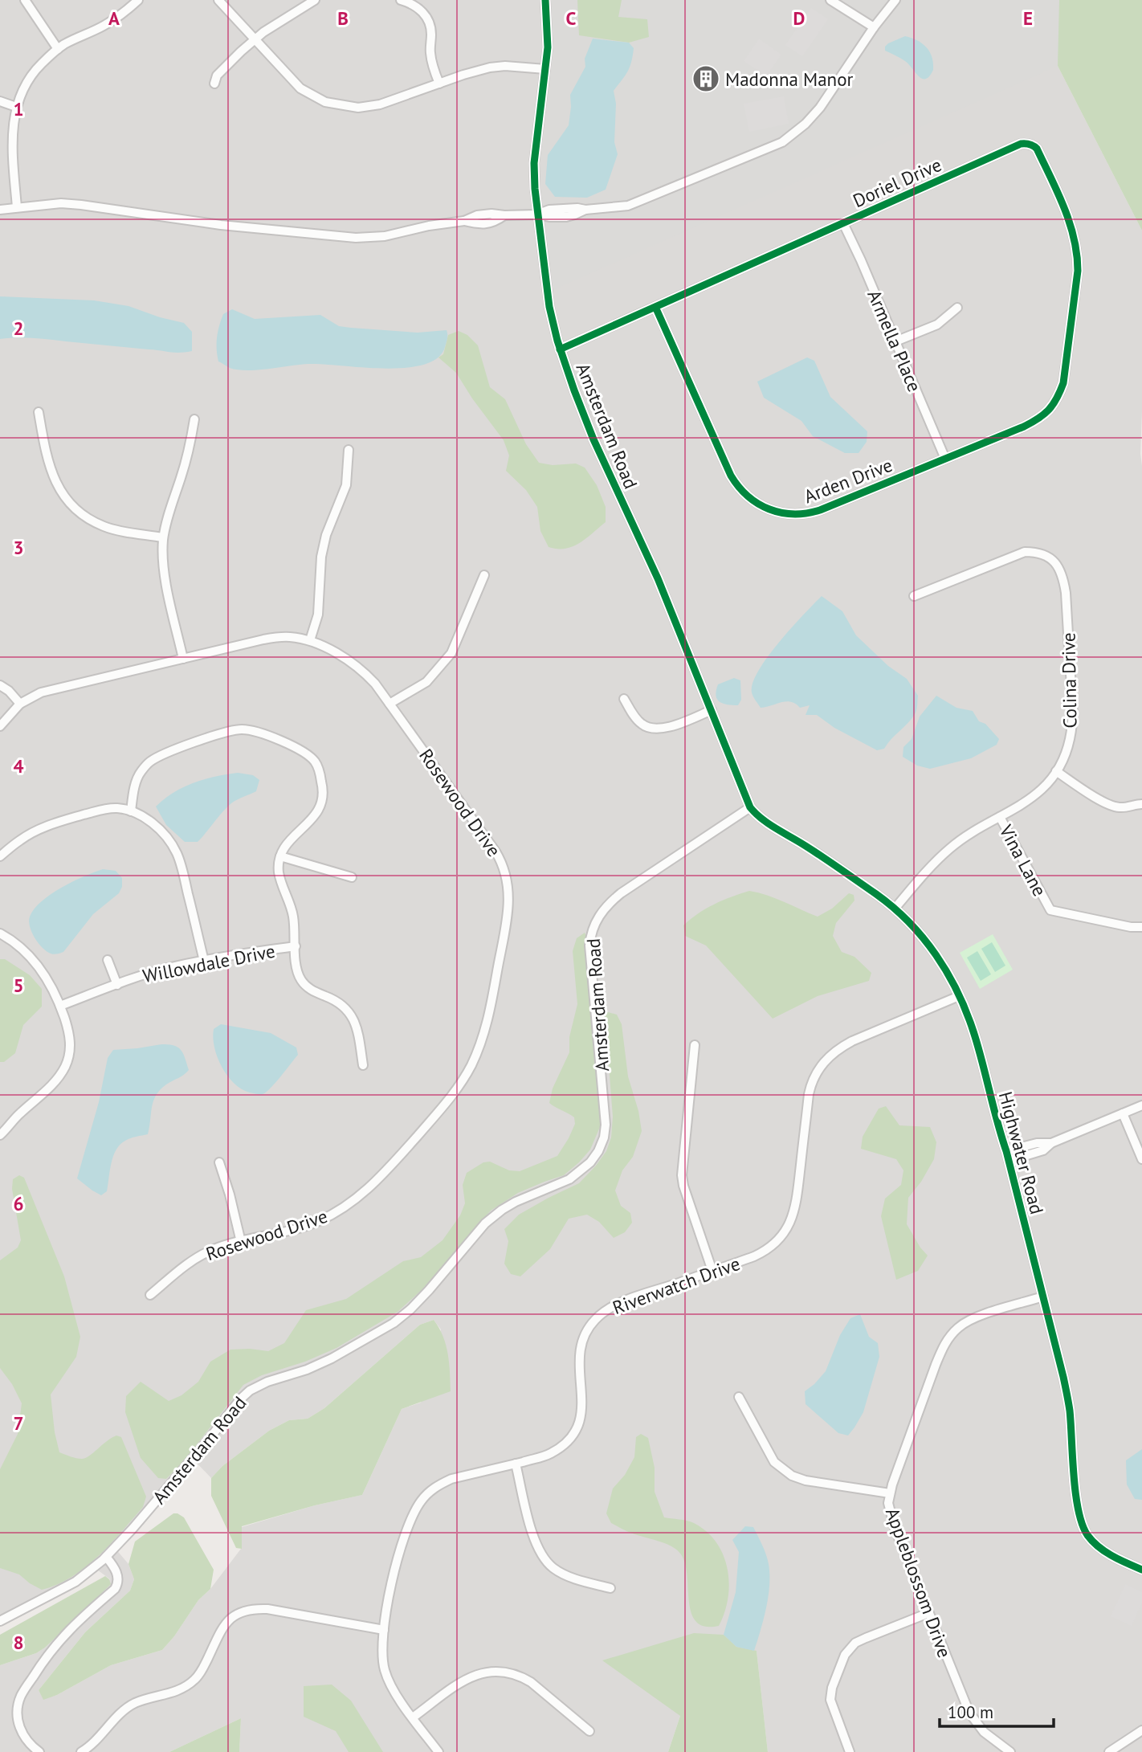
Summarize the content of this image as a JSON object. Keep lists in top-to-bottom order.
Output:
{
  "streets": {
    "street": [
      "Doriel Drive",
      "Armella Place",
      "Amsterdam Road",
      "Arden Drive",
      "Colina Drive",
      "Rosewood Drive",
      "Vina Lane",
      "Willowdale Drive",
      "Highwater Road",
      "Riverwatch Drive",
      "Appleblossom Drive"
    ]
  },
  "crossings": [
    ["Doriel Drive", "Armella Place"],
    ["Doriel Drive", "Amsterdam Road"],
    ["Doriel Drive", "Arden Drive"],
    ["Armella Place", "Arden Drive"],
    ["Amsterdam Road", "Highwater Road"],
    ["Colina Drive", "Vina Lane"],
    ["Colina Drive", "Highwater Road"],
    ["Highwater Road", "Riverwatch Drive"],
    ["Highwater Road", "Appleblossom Drive"]
  ],
  "places": {
    "building": ["Madonna Manor"]
  },
  "scale_bar": "100 m",
  "grid": {
    "columns": [
      "A",
      "B",
      "C",
      "D",
      "E"
    ],
    "rows": [
      "1",
      "2",
      "3",
      "4",
      "5",
      "6",
      "7",
      "8"
    ]
  }
}
